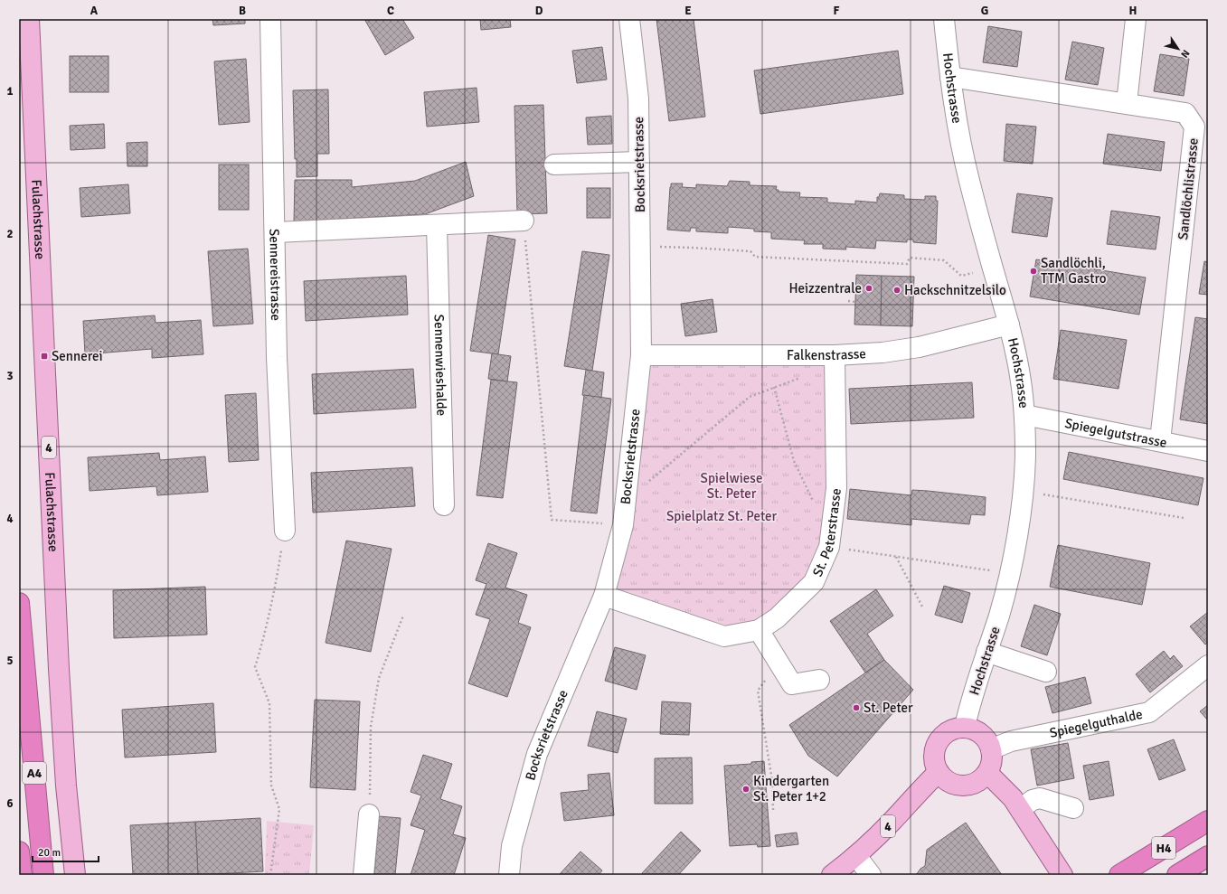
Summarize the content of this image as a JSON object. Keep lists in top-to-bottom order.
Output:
{
  "streets": {
    "highway": ["A4", "H4"],
    "main road": ["Fulachstrasse", "4"],
    "street": [
      "Hochstrasse",
      "Bocksrietstrasse",
      "Sandlöchlistrasse",
      "Sennereistrasse",
      "Falkenstrasse",
      "Sennenwieshalde",
      "Spiegelgutstrasse",
      "St. Peterstrasse",
      "Spiegelguthalde"
    ]
  },
  "crossings": [
    ["Hochstrasse", "Sandlöchlistrasse"],
    ["Hochstrasse", "Falkenstrasse"],
    ["Hochstrasse", "Spiegelgutstrasse"],
    ["Hochstrasse", "4"],
    ["Hochstrasse", "Spiegelguthalde"],
    ["Bocksrietstrasse", "Falkenstrasse"],
    ["Bocksrietstrasse", "St. Peterstrasse"],
    ["Sandlöchlistrasse", "Spiegelgutstrasse"],
    ["Falkenstrasse", "St. Peterstrasse"],
    ["4", "Spiegelguthalde"]
  ],
  "parks": ["Spielwiese St. Peter", "Spielplatz St. Peter"],
  "places": {
    "other": [
      "Sandlöchli, TTM Gastro",
      "Heizzentrale",
      "Hackschnitzelsilo",
      "St. Peter",
      "Kindergarten St. Peter 1+2"
    ],
    "transit": ["Sennerei"]
  },
  "scale_bar": "20 m",
  "north": "bottom right",
  "grid": {
    "columns": [
      "A",
      "B",
      "C",
      "D",
      "E",
      "F",
      "G",
      "H"
    ],
    "rows": [
      "1",
      "2",
      "3",
      "4",
      "5",
      "6"
    ]
  }
}
